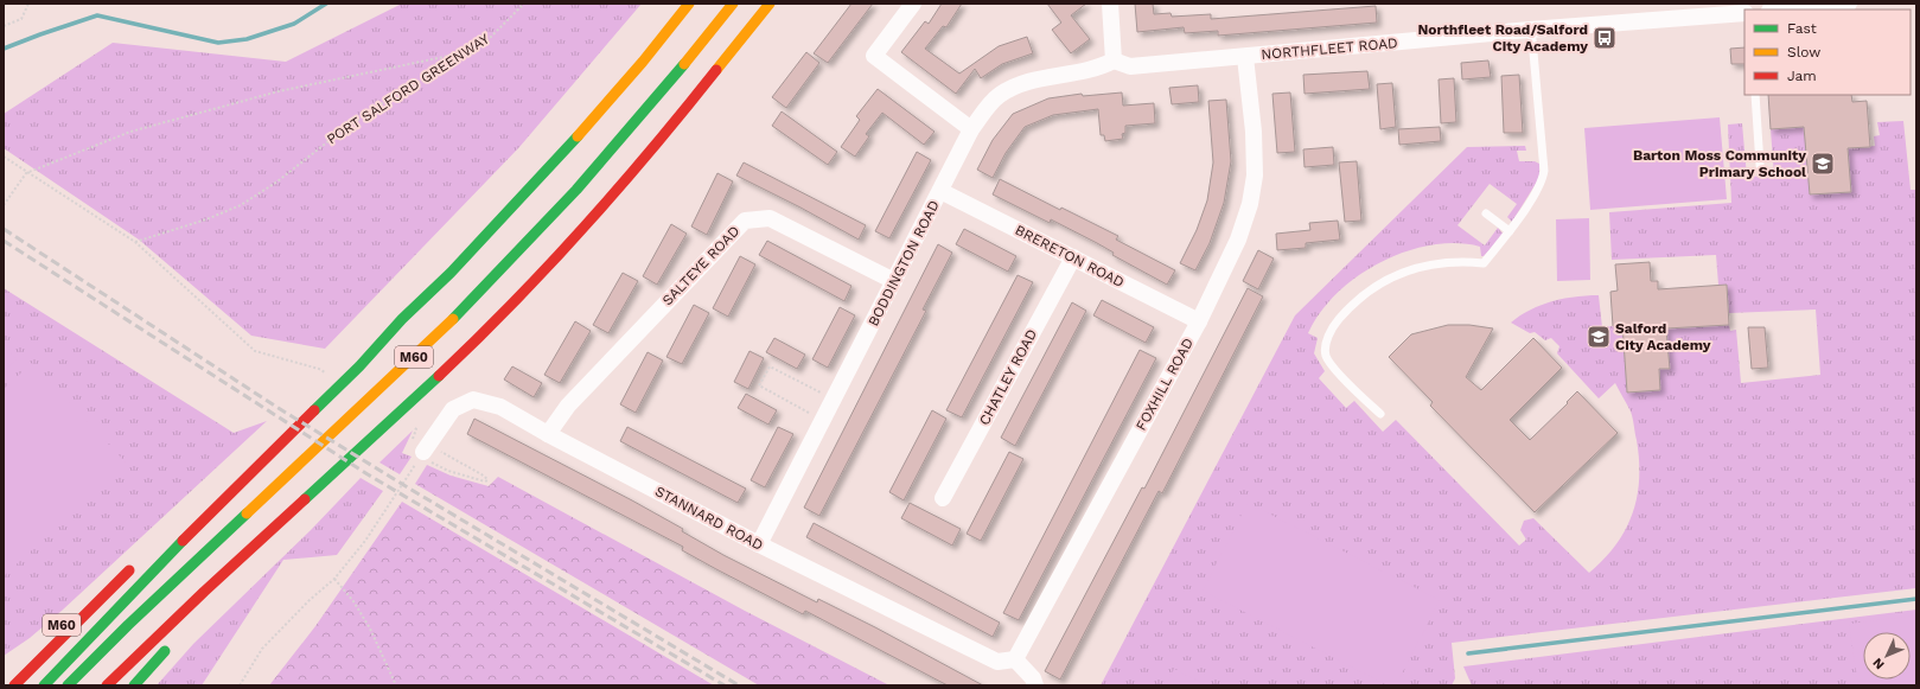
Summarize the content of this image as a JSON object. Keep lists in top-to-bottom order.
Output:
{
  "streets": {
    "highway": ["M60"],
    "street": [
      "NORTHFLEET ROAD",
      "BRERETON ROAD",
      "BODDINGTON ROAD",
      "SALTEYE ROAD",
      "CHATLEY ROAD",
      "FOXHILL ROAD",
      "STANNARD ROAD"
    ],
    "path": ["PORT SALFORD GREENWAY"]
  },
  "crossings": [
    ["NORTHFLEET ROAD", "BODDINGTON ROAD"],
    ["NORTHFLEET ROAD", "FOXHILL ROAD"],
    ["BRERETON ROAD", "BODDINGTON ROAD"],
    ["BRERETON ROAD", "CHATLEY ROAD"],
    ["BRERETON ROAD", "FOXHILL ROAD"],
    ["BODDINGTON ROAD", "SALTEYE ROAD"],
    ["BODDINGTON ROAD", "STANNARD ROAD"],
    ["SALTEYE ROAD", "STANNARD ROAD"],
    ["FOXHILL ROAD", "STANNARD ROAD"]
  ],
  "places": {
    "bus stop": ["Northfleet Road/Salford City Academy"],
    "school or university": ["Barton Moss Community Primary School", "Salford City Academy"]
  },
  "legend": ["Fast", "Slow", "Jam"],
  "north": "bottom left"
}
